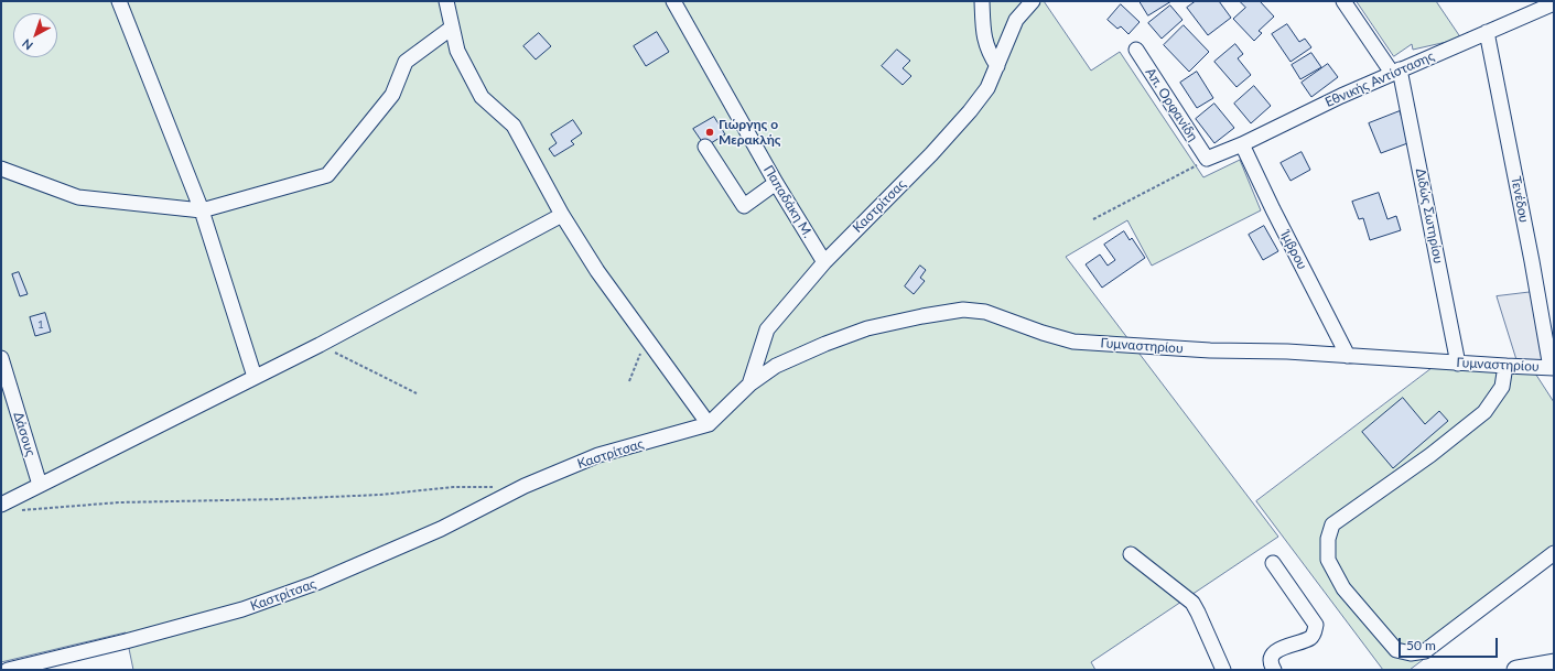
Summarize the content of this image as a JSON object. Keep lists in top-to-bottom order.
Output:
{
  "streets": {
    "street": [
      "Εθνικής Αντίστασης",
      "Απ. Ορφανίδη",
      "Τενέδου",
      "Παπαδάκη Μ.",
      "Καστρίτσας",
      "Διδώς Σωτηρίου",
      "Ίμβρου",
      "Γυμναστηρίου",
      "Δάσους"
    ]
  },
  "crossings": [
    ["Εθνικής Αντίστασης", "Απ. Ορφανίδη"],
    ["Εθνικής Αντίστασης", "Τενέδου"],
    ["Εθνικής Αντίστασης", "Διδώς Σωτηρίου"],
    ["Εθνικής Αντίστασης", "Ίμβρου"],
    ["Τενέδου", "Γυμναστηρίου"],
    ["Παπαδάκη Μ.", "Καστρίτσας"],
    ["Καστρίτσας", "Γυμναστηρίου"],
    ["Διδώς Σωτηρίου", "Γυμναστηρίου"],
    ["Ίμβρου", "Γυμναστηρίου"]
  ],
  "places": ["Γιώργης ο Μερακλής"],
  "house_numbers": ["1"],
  "scale_bar": "50 m",
  "north": "bottom left"
}
